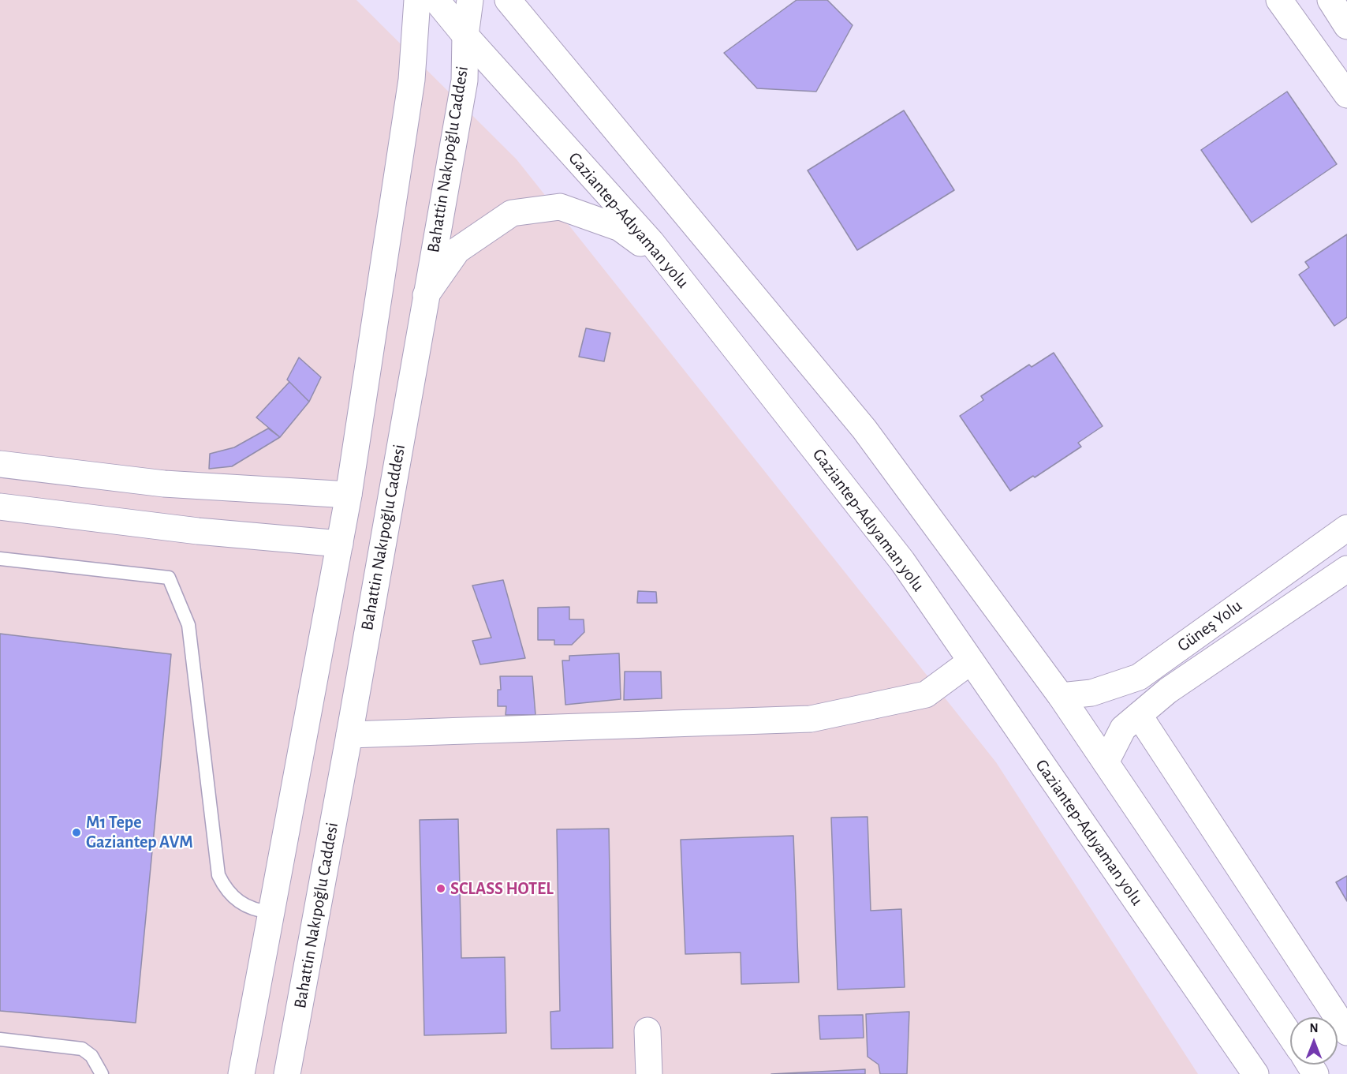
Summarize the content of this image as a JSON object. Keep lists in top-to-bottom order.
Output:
{
  "streets": {
    "main road": ["Bahattin Nakıpoğlu Caddesi", "Gaziantep-Adıyaman yolu", "Güneş Yolu"]
  },
  "crossings": [
    ["Bahattin Nakıpoğlu Caddesi", "Gaziantep-Adıyaman yolu"]
  ],
  "places": ["M1 Tepe Gaziantep AVM", "SCLASS HOTEL"],
  "north": "top"
}
